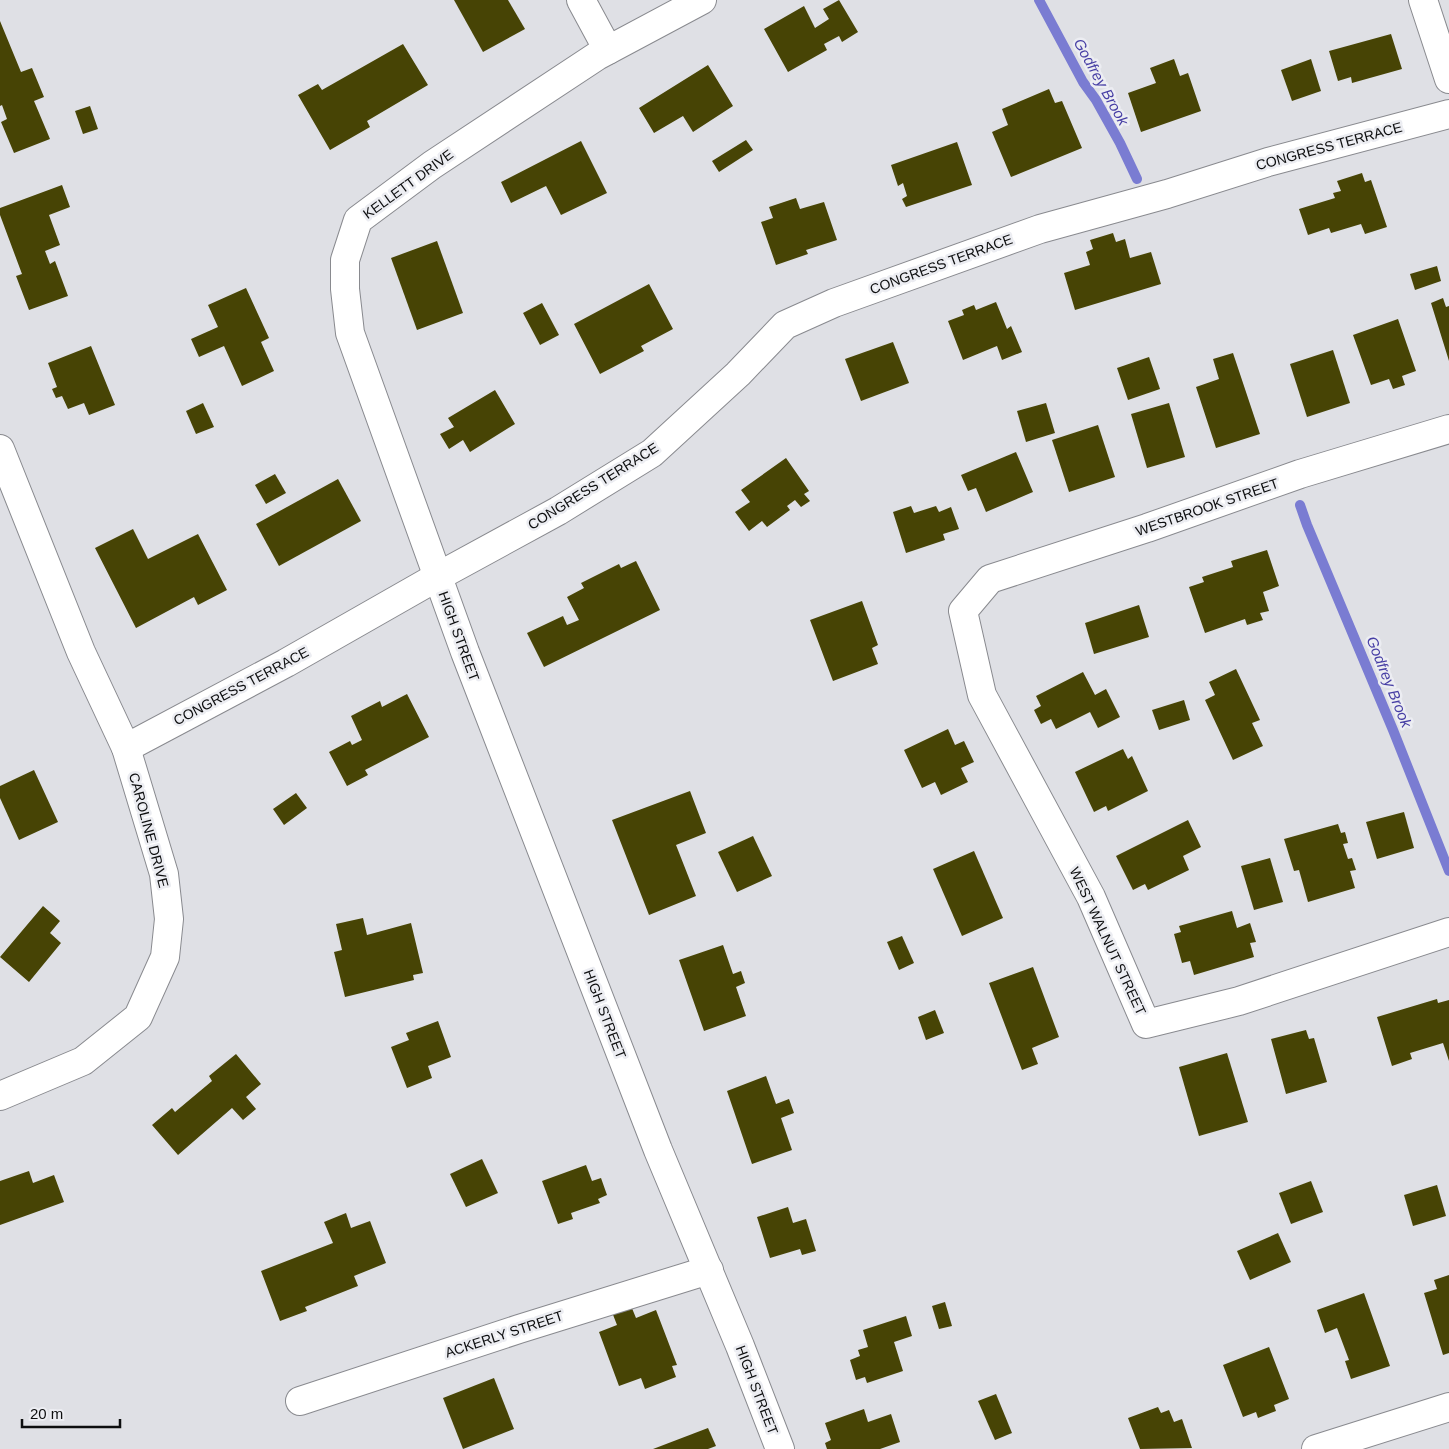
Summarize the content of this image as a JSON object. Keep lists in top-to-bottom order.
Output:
{
  "streets": {
    "street": [
      "CONGRESS TERRACE",
      "KELLETT DRIVE",
      "WESTBROOK STREET",
      "HIGH STREET",
      "CAROLINE DRIVE",
      "WEST WALNUT STREET",
      "ACKERLY STREET"
    ]
  },
  "crossings": [
    ["CONGRESS TERRACE", "KELLETT DRIVE"],
    ["CONGRESS TERRACE", "HIGH STREET"],
    ["CONGRESS TERRACE", "CAROLINE DRIVE"],
    ["KELLETT DRIVE", "HIGH STREET"],
    ["WESTBROOK STREET", "WEST WALNUT STREET"],
    ["HIGH STREET", "ACKERLY STREET"]
  ],
  "water": ["Godfrey Brook"],
  "scale_bar": "20 m"
}
